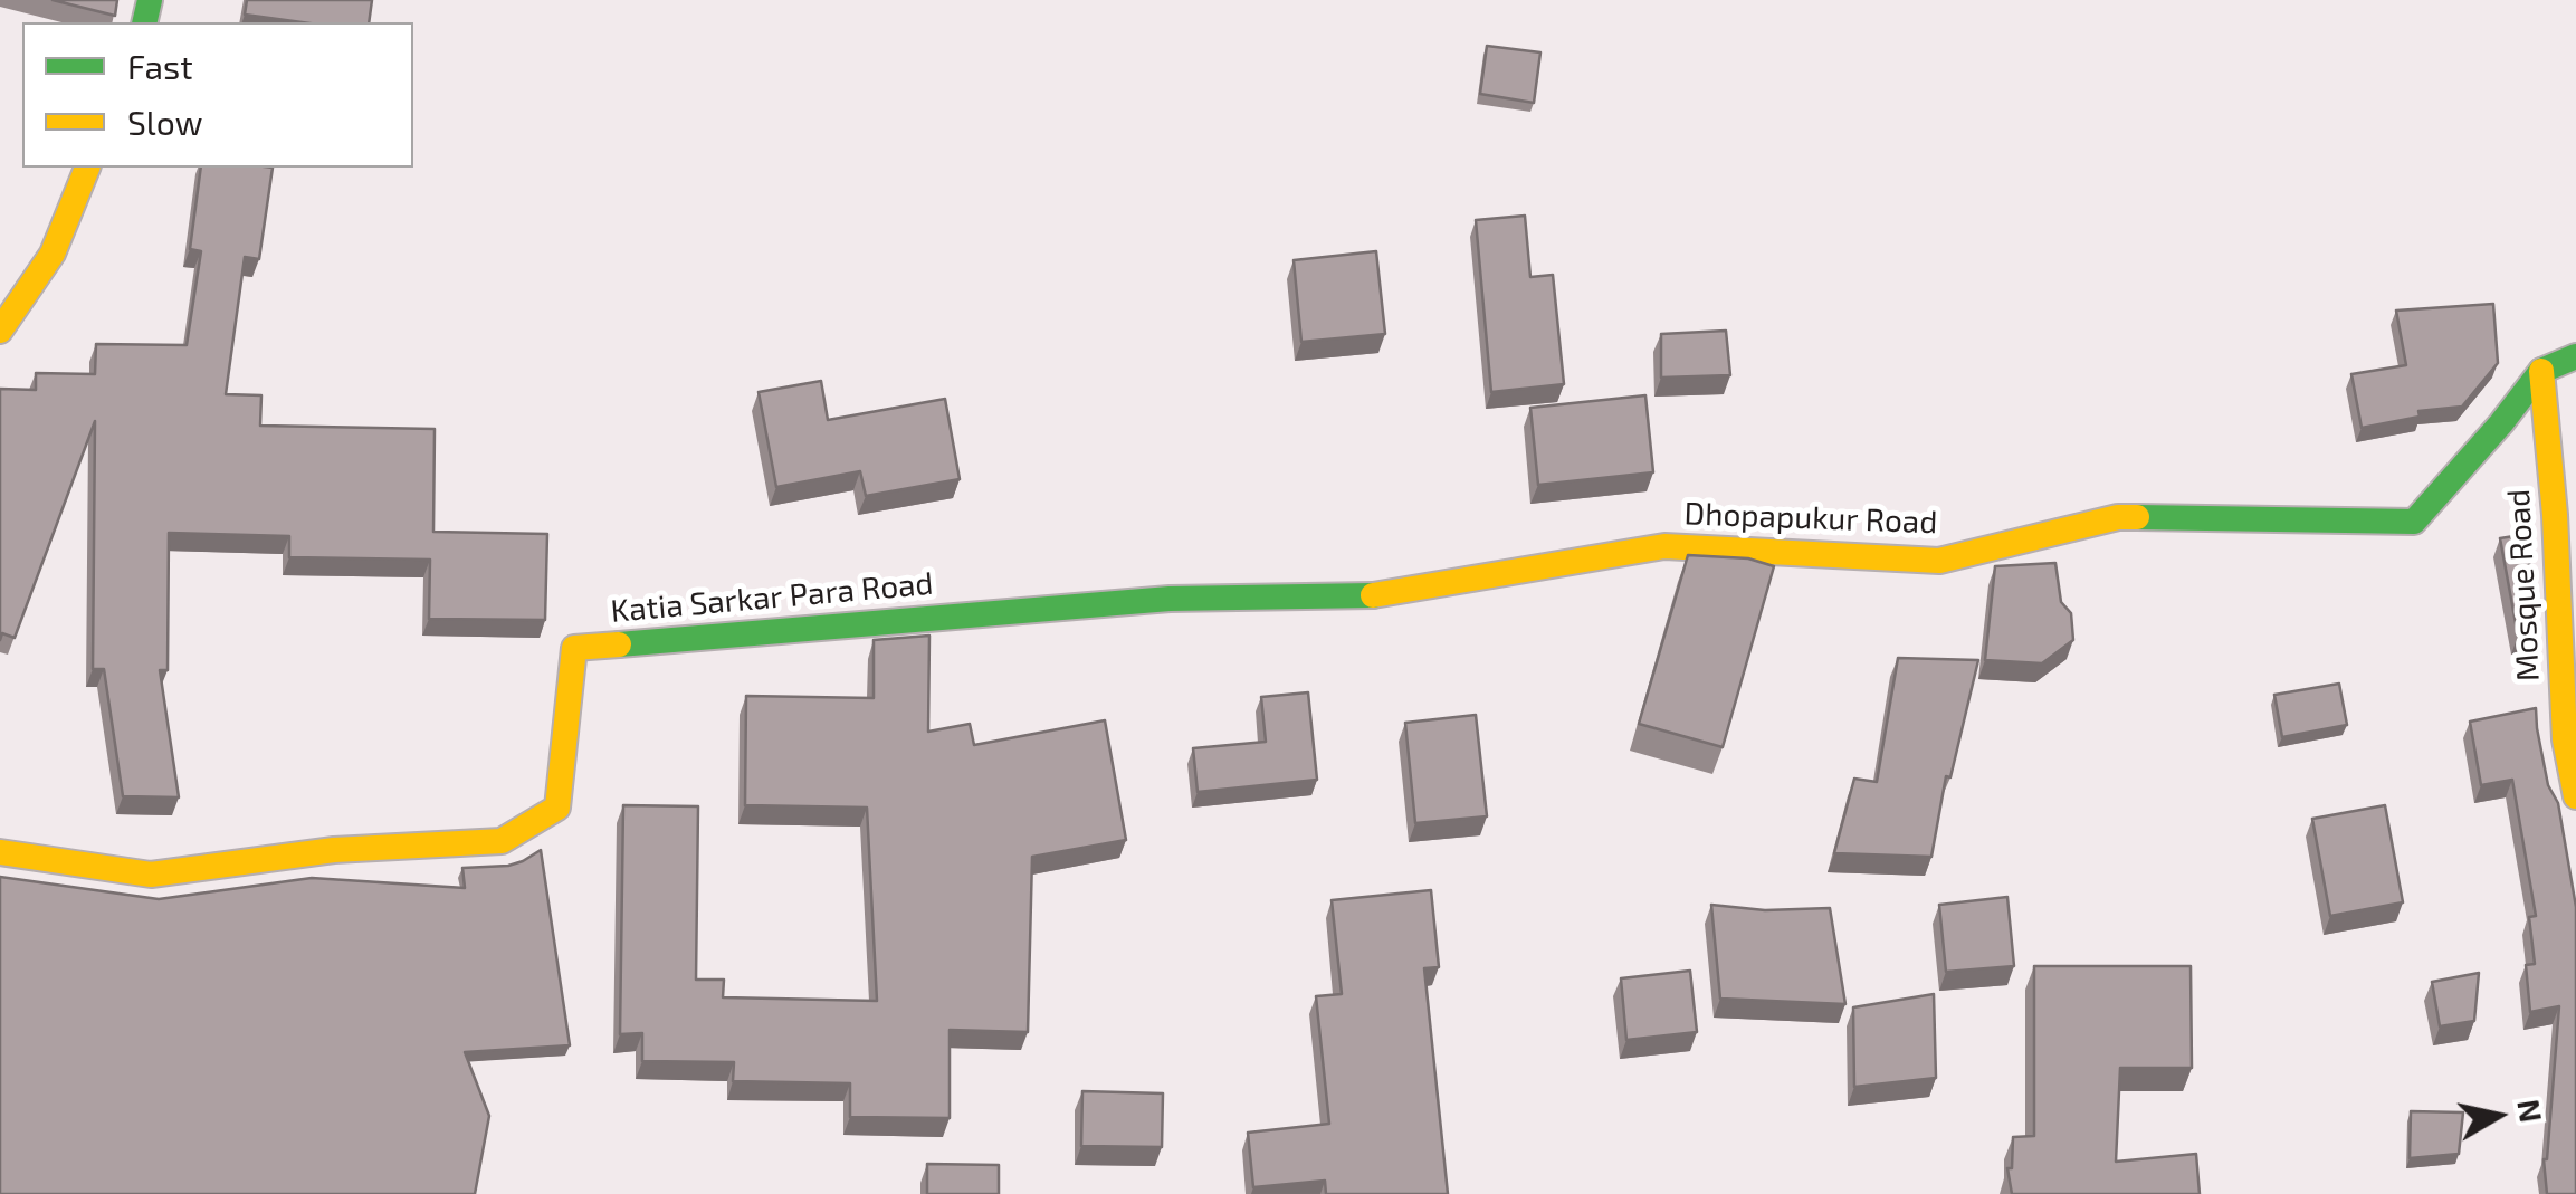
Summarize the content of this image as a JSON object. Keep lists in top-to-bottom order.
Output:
{
  "streets": {
    "street": ["Dhopapukur Road", "Mosque Road", "Katia Sarkar Para Road"]
  },
  "crossings": [
    ["Dhopapukur Road", "Mosque Road"],
    ["Dhopapukur Road", "Katia Sarkar Para Road"]
  ],
  "legend": ["Fast", "Slow"],
  "north": "right"
}
